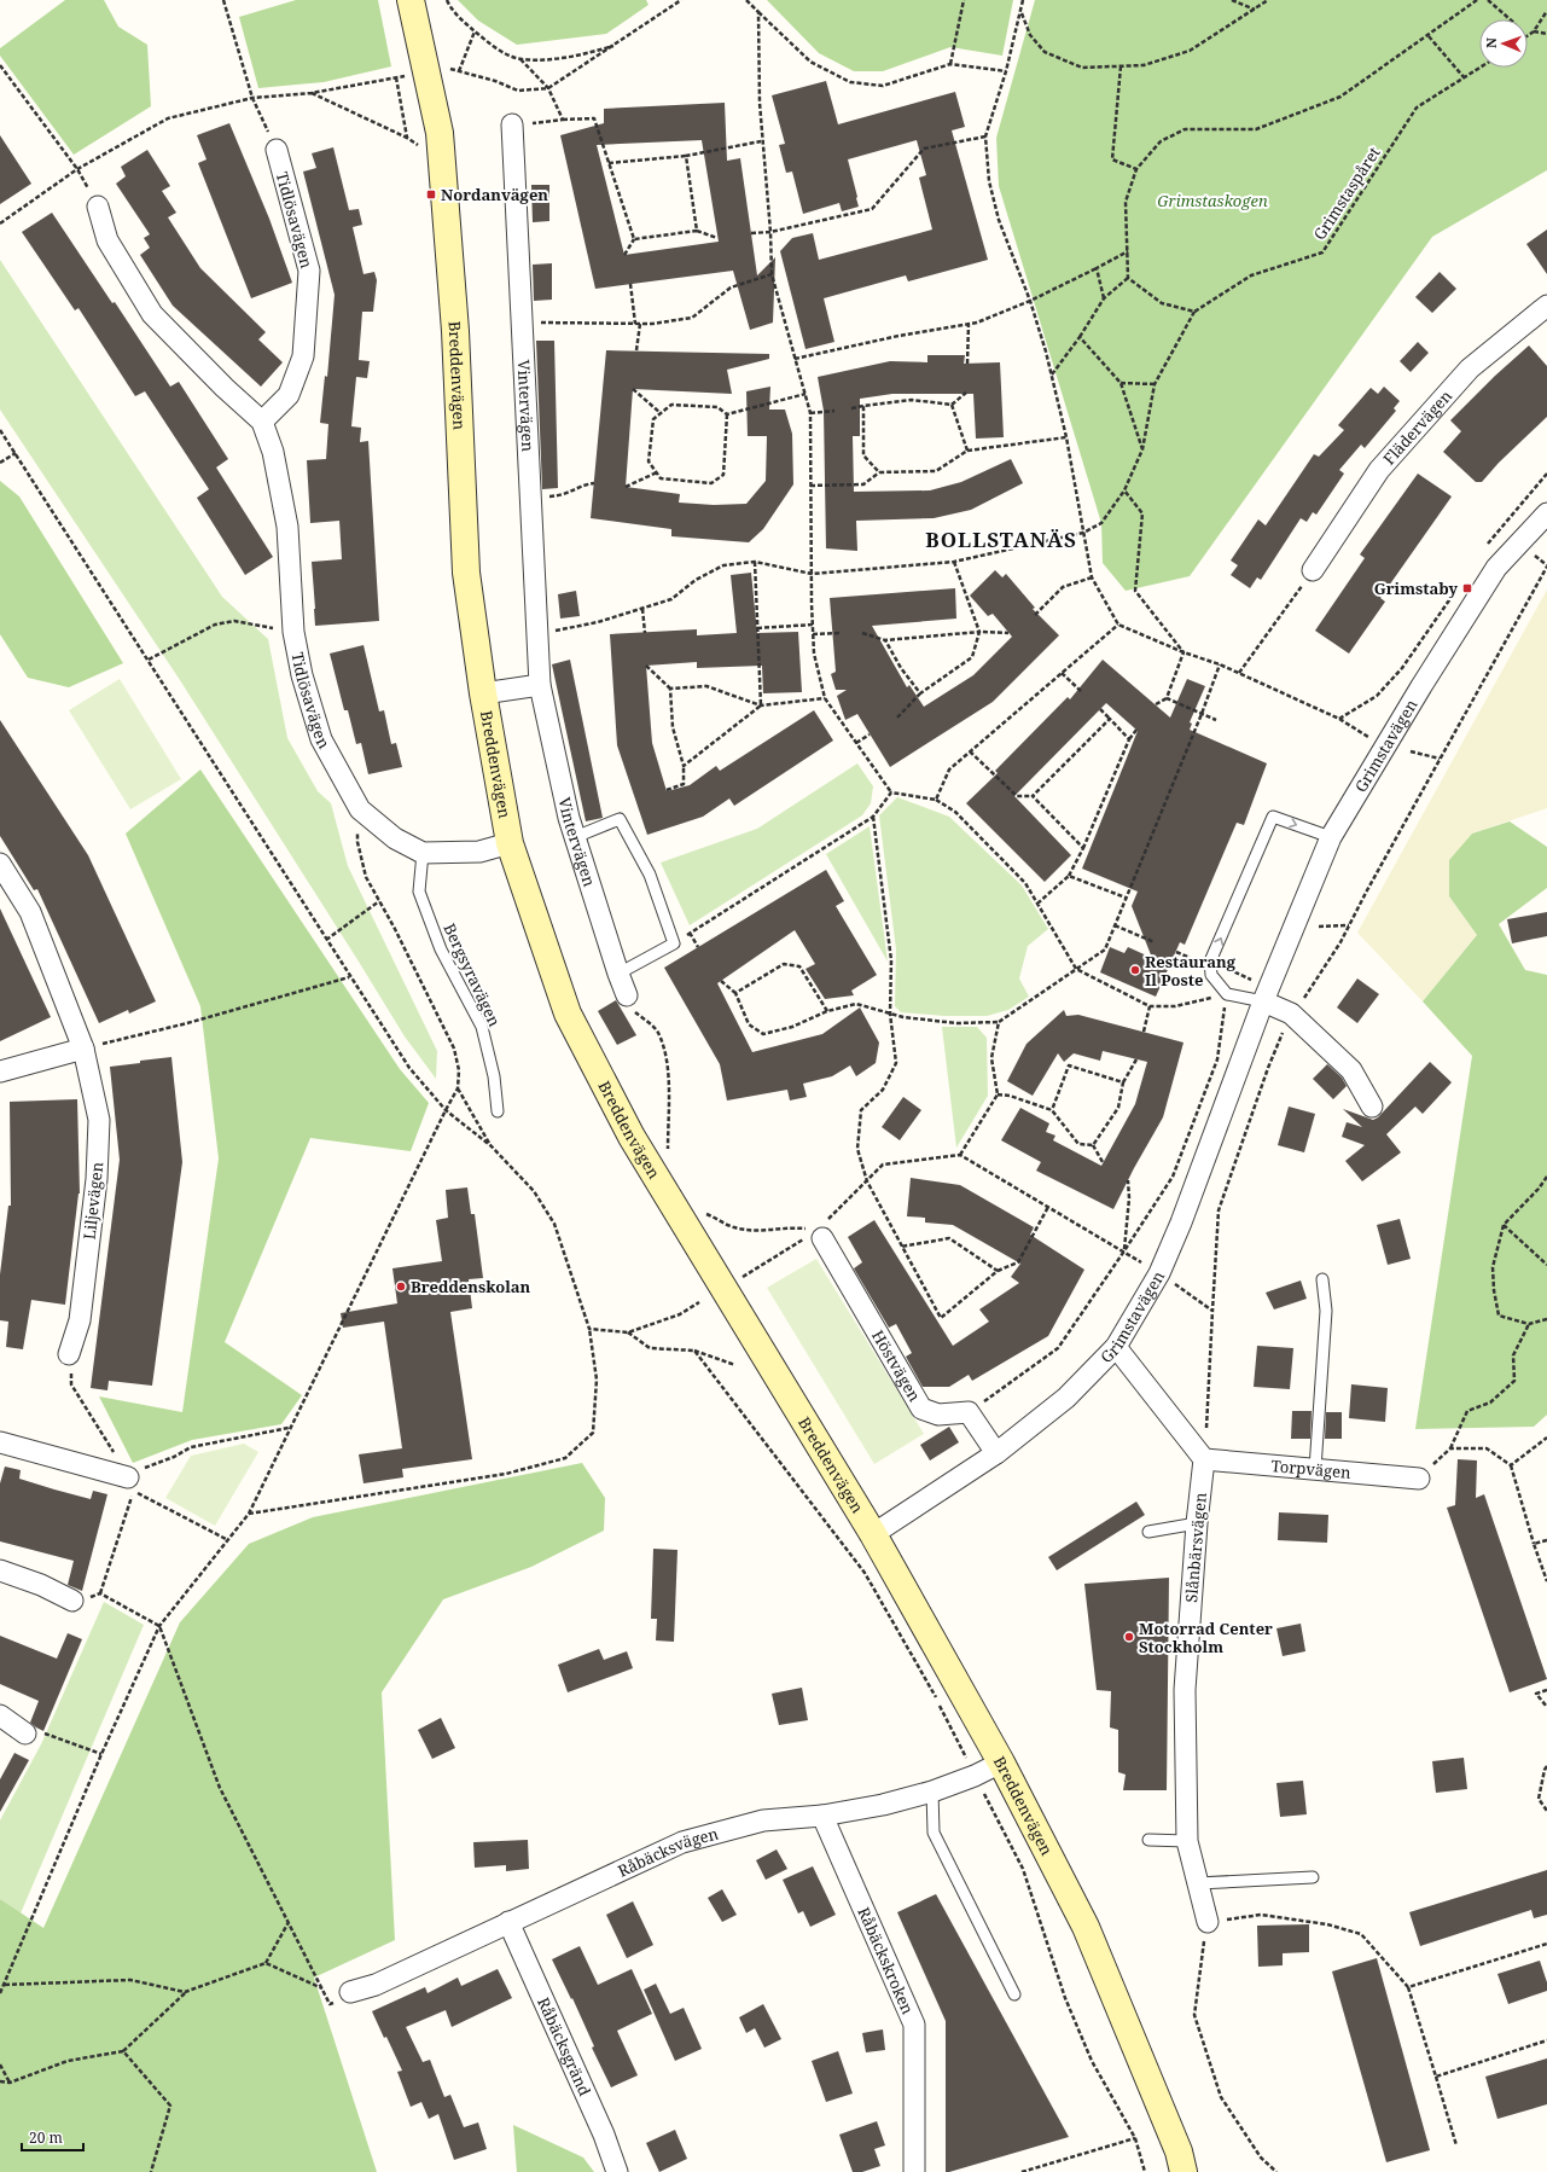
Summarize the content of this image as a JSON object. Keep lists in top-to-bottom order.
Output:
{
  "streets": {
    "street": [
      "Tidlösavägen",
      "Breddenvägen",
      "Vintervägen",
      "Flädervägen",
      "Grimstavägen",
      "Liljevägen",
      "Höstvägen",
      "Torpvägen",
      "Slånbärsvägen",
      "Råbäcksvägen",
      "Råbäckskroken",
      "Råbäcksgränd"
    ],
    "lane": ["Bergsyravägen"],
    "path": ["Grimstaspåret"]
  },
  "crossings": [
    ["Tidlösavägen", "Breddenvägen"],
    ["Tidlösavägen", "Bergsyravägen"],
    ["Breddenvägen", "Grimstavägen"],
    ["Breddenvägen", "Råbäcksvägen"],
    ["Torpvägen", "Slånbärsvägen"],
    ["Råbäcksvägen", "Råbäckskroken"],
    ["Råbäcksvägen", "Råbäcksgränd"]
  ],
  "districts": ["BOLLSTANÄS"],
  "parks": ["Grimstaskogen"],
  "places": {
    "transit": ["Nordanvägen", "Grimstaby"],
    "other": ["Restaurang Il Poste", "Breddenskolan", "Motorrad Center Stockholm"]
  },
  "scale_bar": "20 m",
  "north": "left"
}
